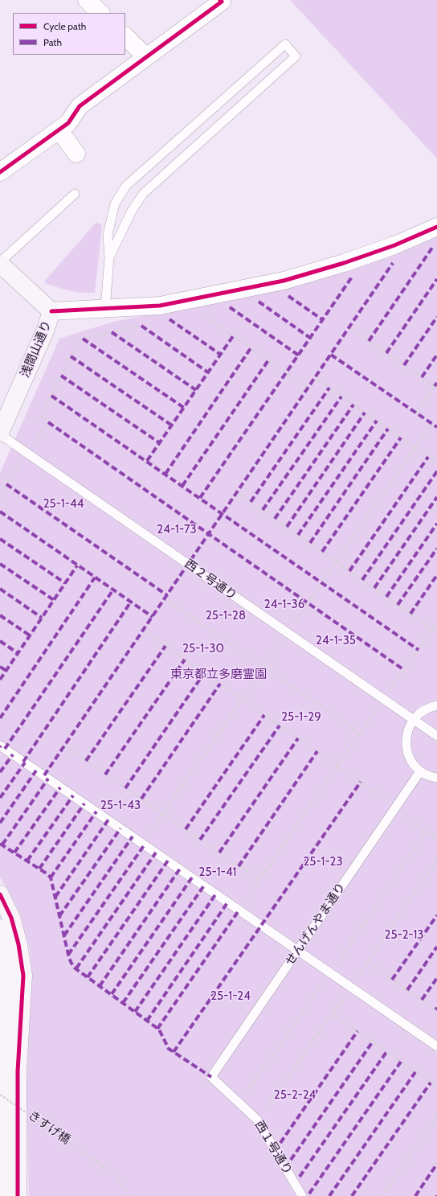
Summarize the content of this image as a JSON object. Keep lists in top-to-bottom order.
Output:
{
  "streets": {
    "street": ["浅間山通り"],
    "lane": ["西２号通り", "せんげんやま通り", "西１号通り"],
    "path": ["きすげ橋"]
  },
  "crossings": [
    ["浅間山通り", "西２号通り"],
    ["せんげんやま通り", "西１号通り"]
  ],
  "parks": [
    "25-1-44",
    "24-1-73",
    "24-1-36",
    "25-1-28",
    "24-1-35",
    "25-1-30",
    "東京都立多磨霊園",
    "25-1-29",
    "25-1-43",
    "25-1-23",
    "25-1-41",
    "25-2-13",
    "25-1-24",
    "25-2-24"
  ],
  "legend": ["Cycle path", "Path"]
}
